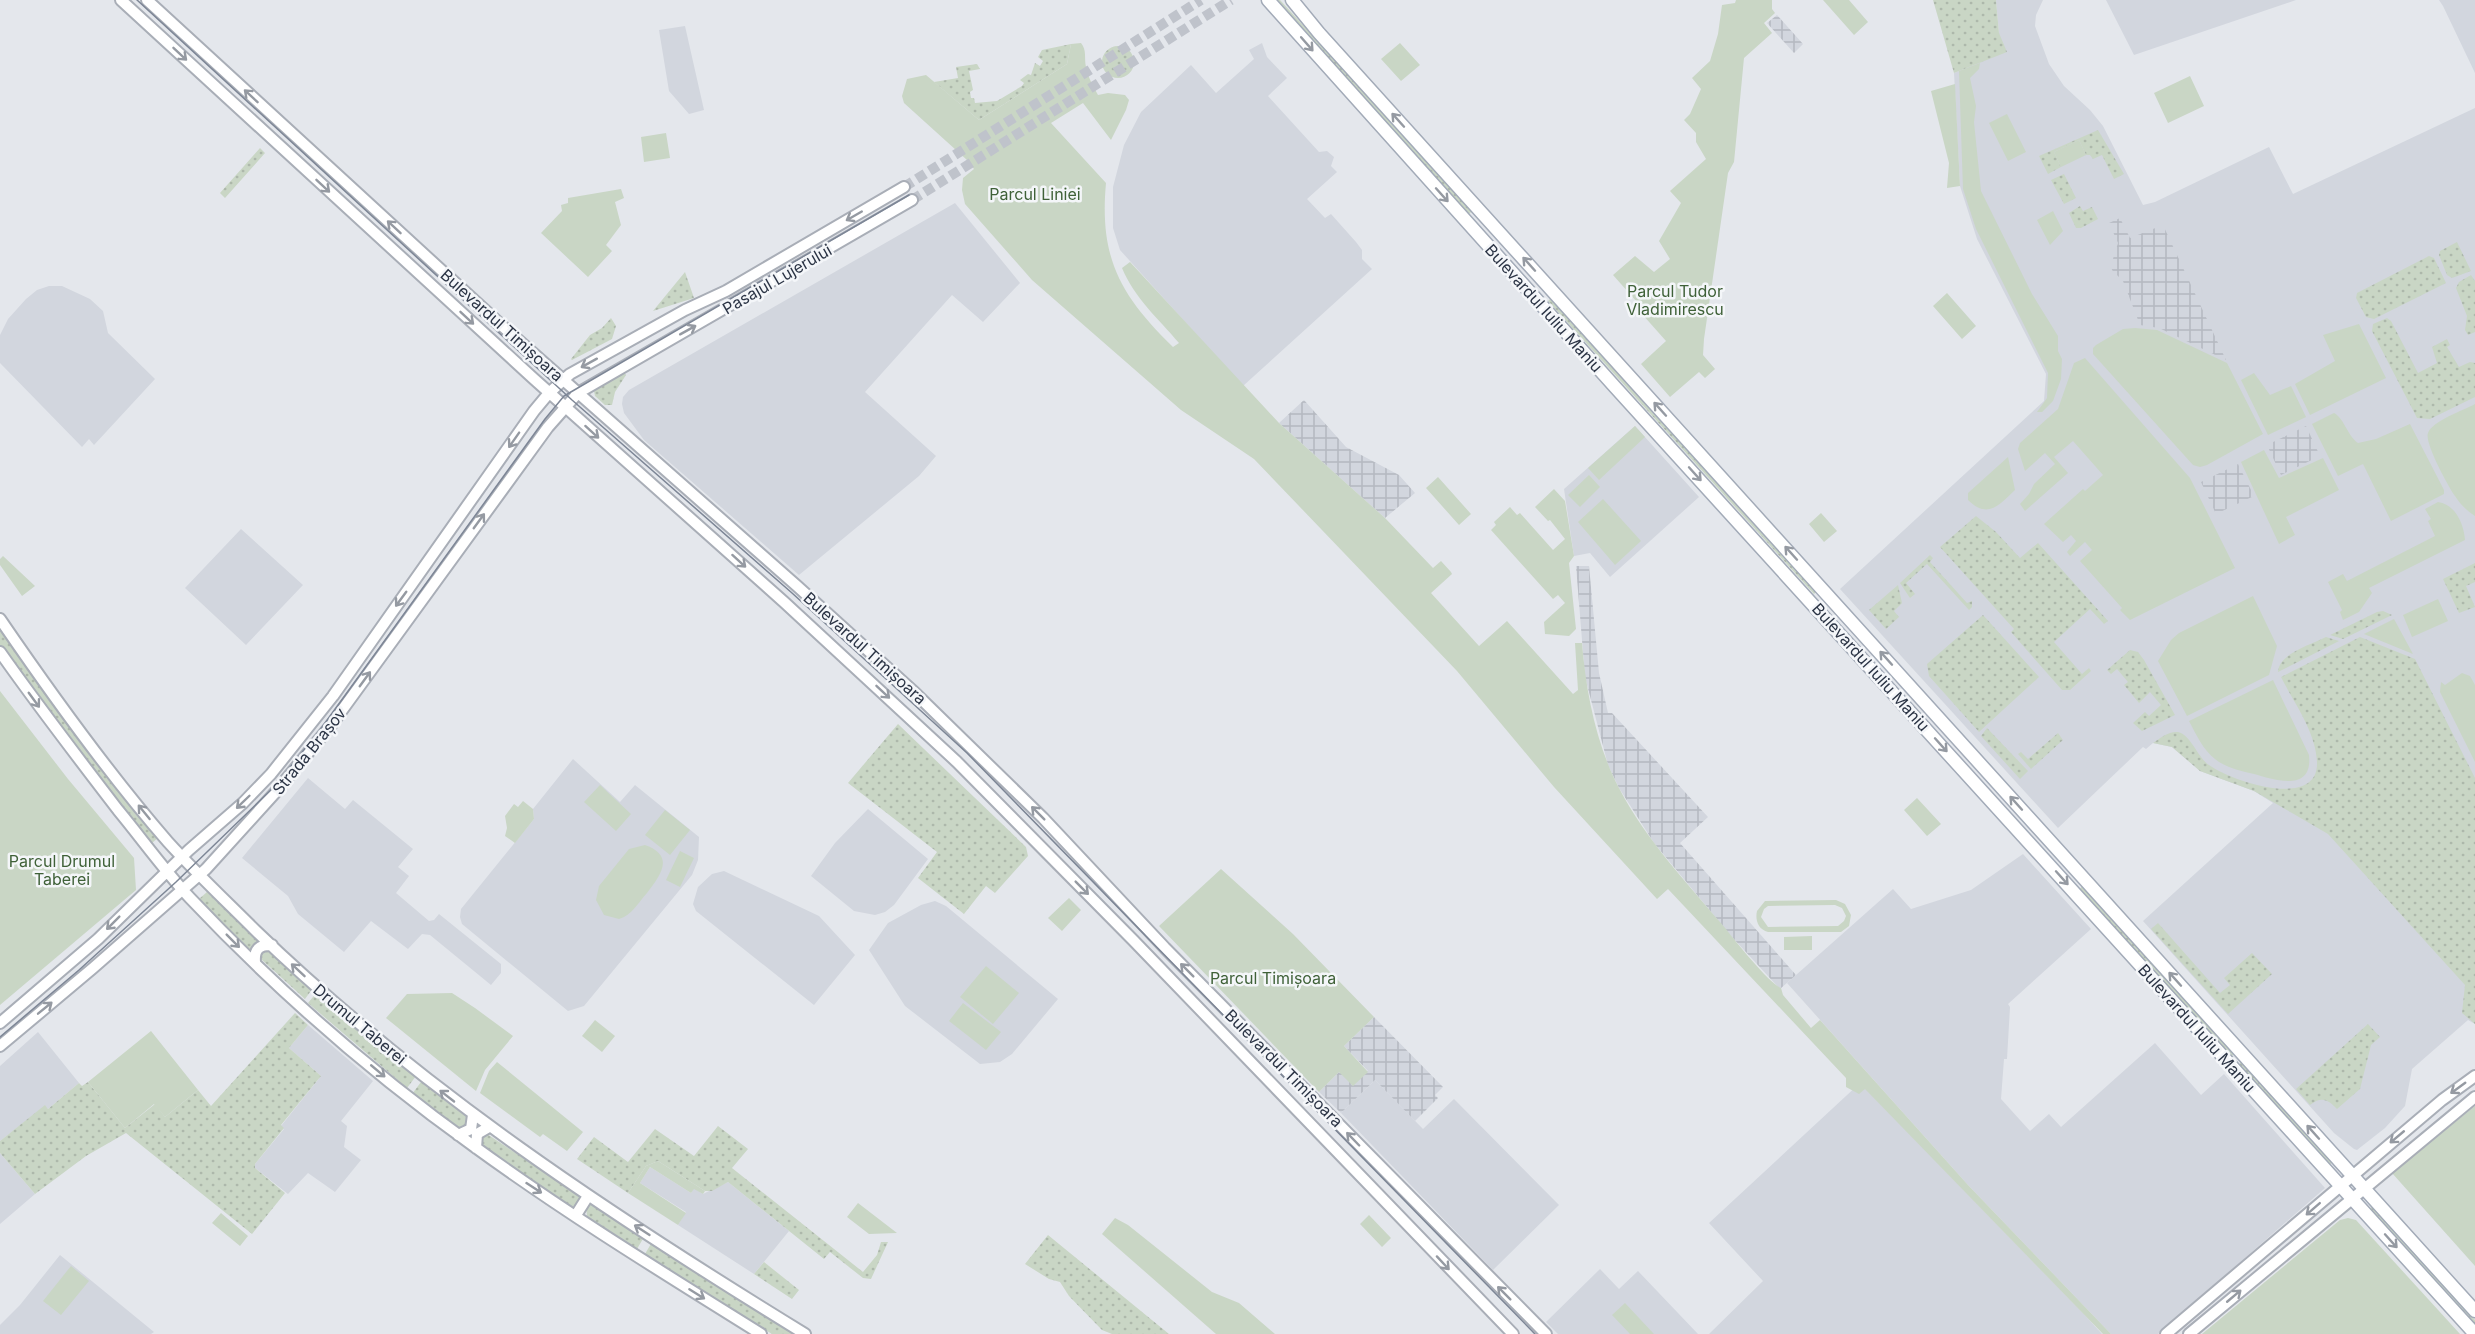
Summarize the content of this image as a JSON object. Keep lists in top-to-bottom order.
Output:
{
  "streets": {
    "main road": [
      "Pasajul Lujerului",
      "Bulevardul Iuliu Maniu",
      "Bulevardul Timișoara",
      "Strada Brașov",
      "Drumul Taberei"
    ]
  },
  "crossings": [
    ["Pasajul Lujerului", "Bulevardul Timișoara"],
    ["Pasajul Lujerului", "Strada Brașov"],
    ["Bulevardul Timișoara", "Strada Brașov"],
    ["Strada Brașov", "Drumul Taberei"]
  ],
  "parks": [
    "Parcul Liniei",
    "Parcul Tudor Vladimirescu",
    "Parcul Drumul Taberei",
    "Parcul Timișoara"
  ]
}
